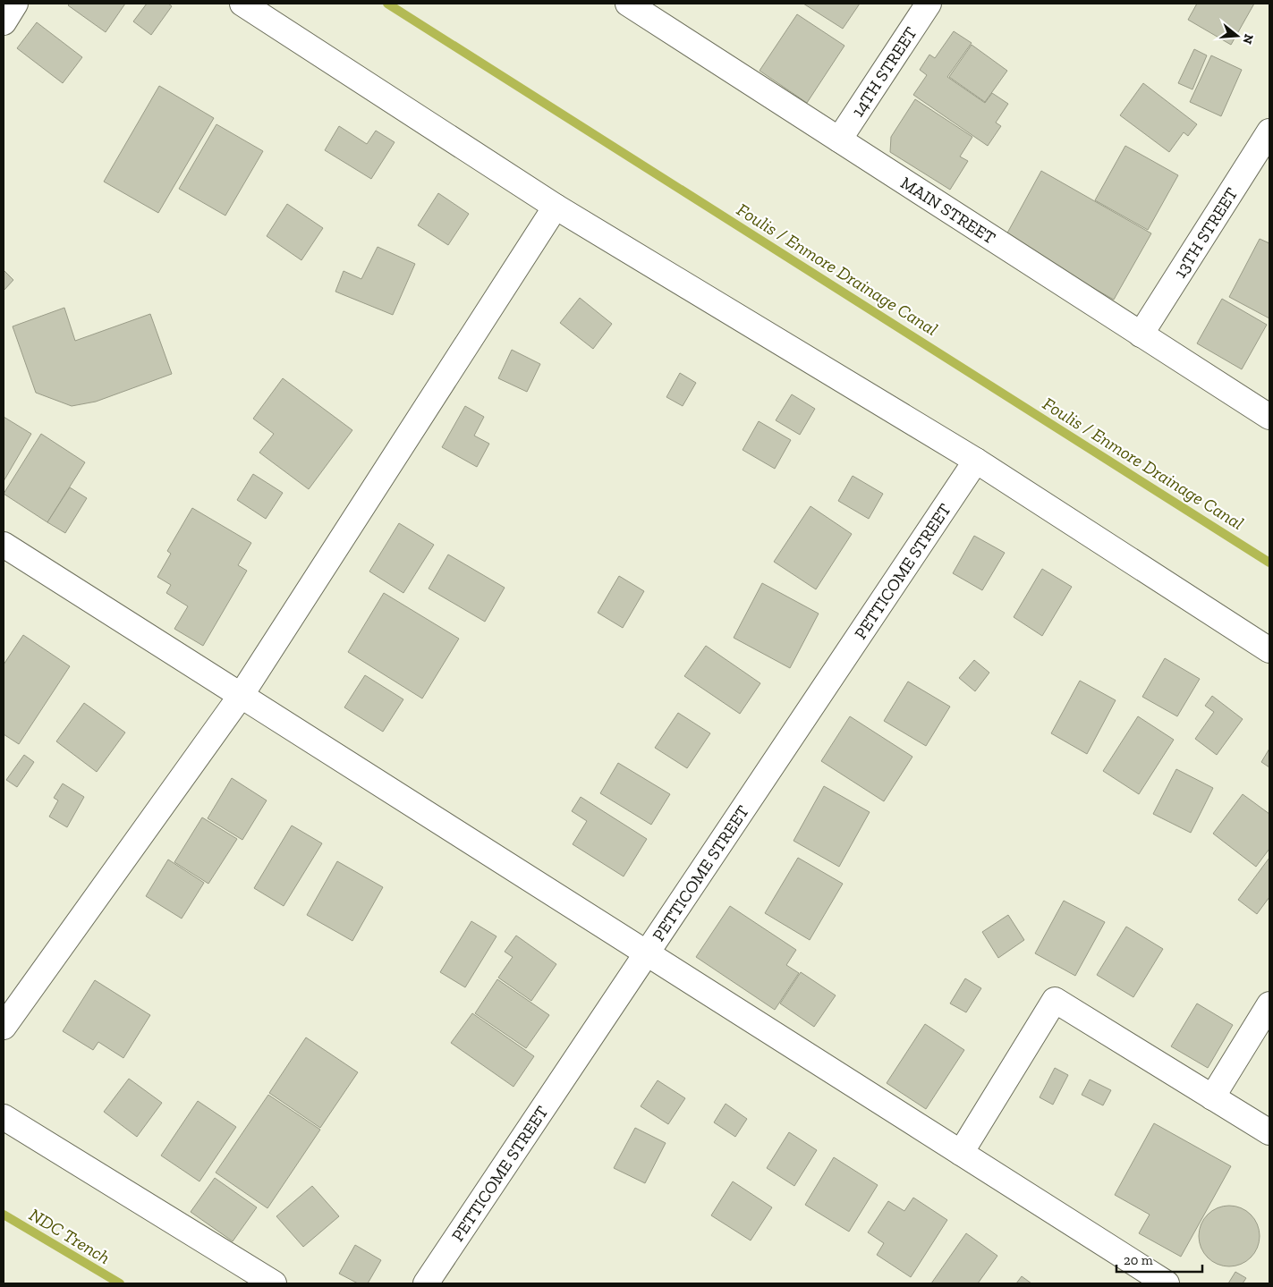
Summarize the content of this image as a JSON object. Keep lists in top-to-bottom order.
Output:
{
  "streets": {
    "street": [
      "14TH STREET",
      "MAIN STREET",
      "13TH STREET",
      "PETTICOME STREET"
    ]
  },
  "crossings": [
    ["14TH STREET", "MAIN STREET"],
    ["MAIN STREET", "13TH STREET"]
  ],
  "water": ["Foulis / Enmore Drainage Canal", "NDC Trench"],
  "scale_bar": "20 m",
  "north": "right"
}
